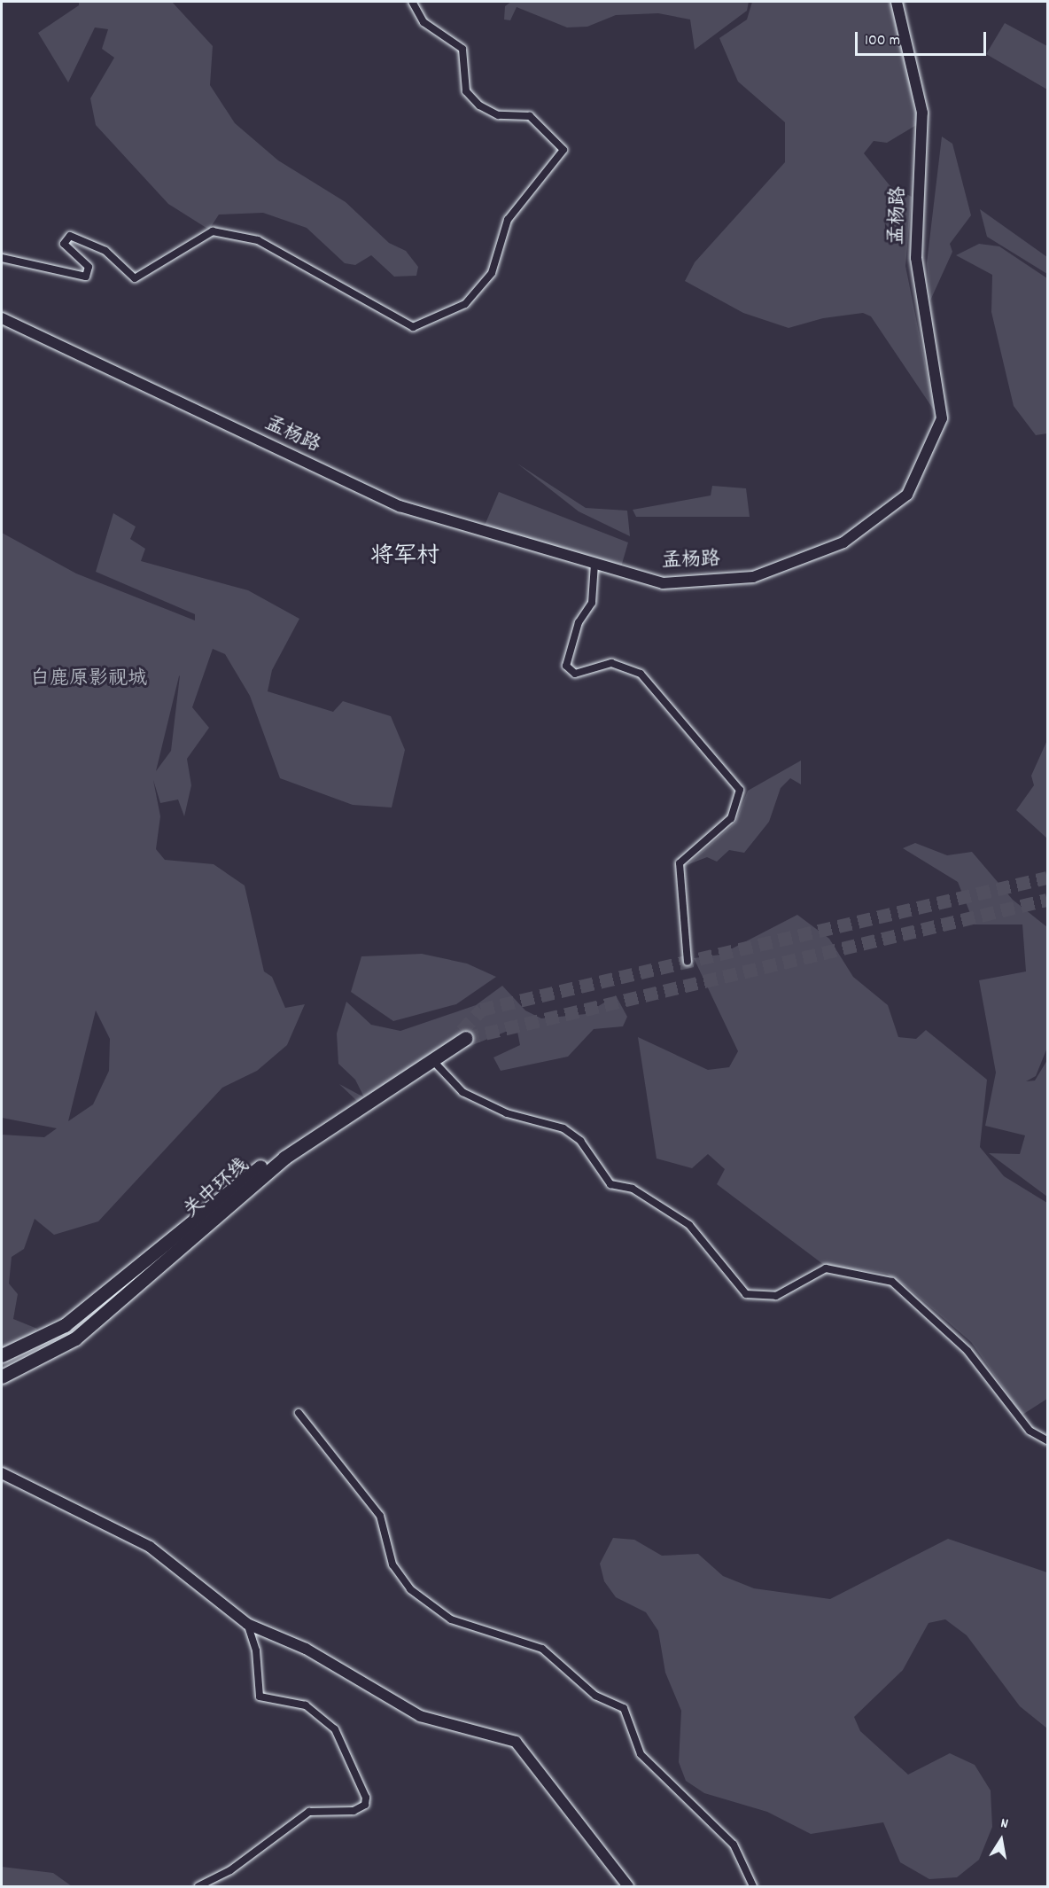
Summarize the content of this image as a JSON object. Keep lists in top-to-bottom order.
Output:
{
  "streets": {
    "highway": ["关中环线"],
    "main road": ["孟杨路"]
  },
  "districts": ["将军村"],
  "parks": ["白鹿原影视城"],
  "scale_bar": "100 m",
  "north": "top"
}
